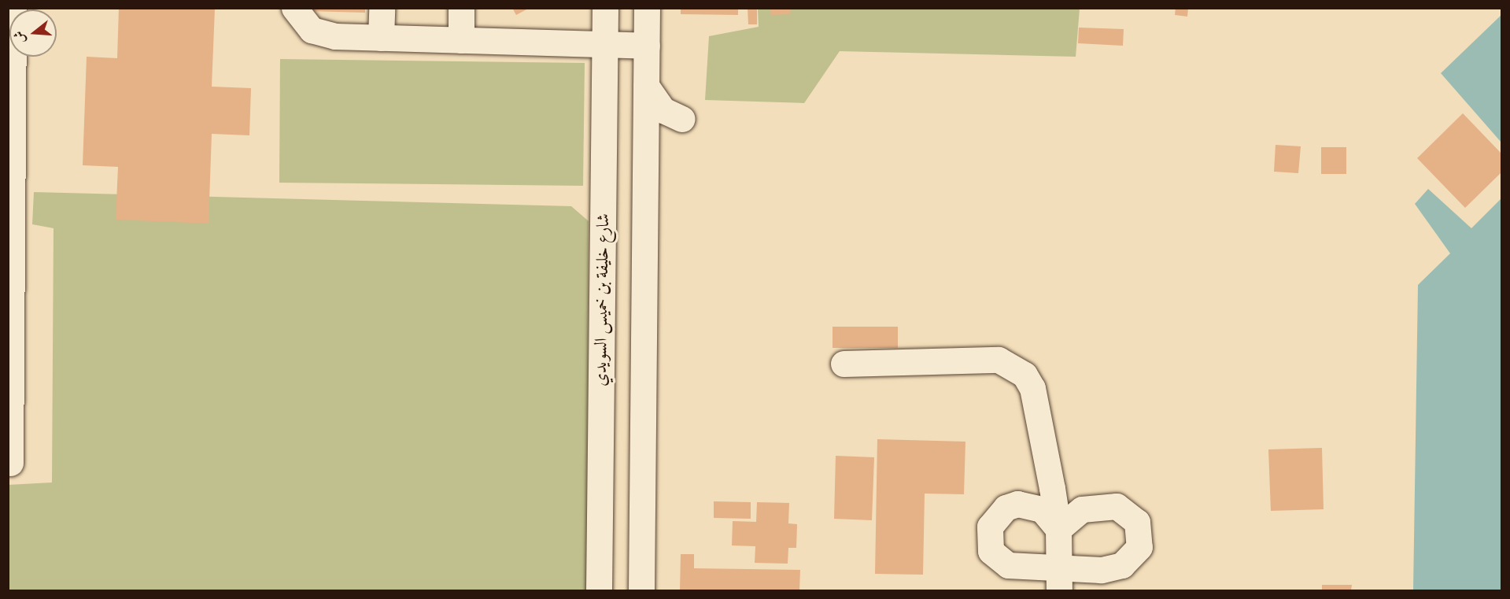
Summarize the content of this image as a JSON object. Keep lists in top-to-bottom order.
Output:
{
  "streets": {
    "lane": ["شارع خليفة بن خميس السويدي"]
  },
  "north": "left"
}
